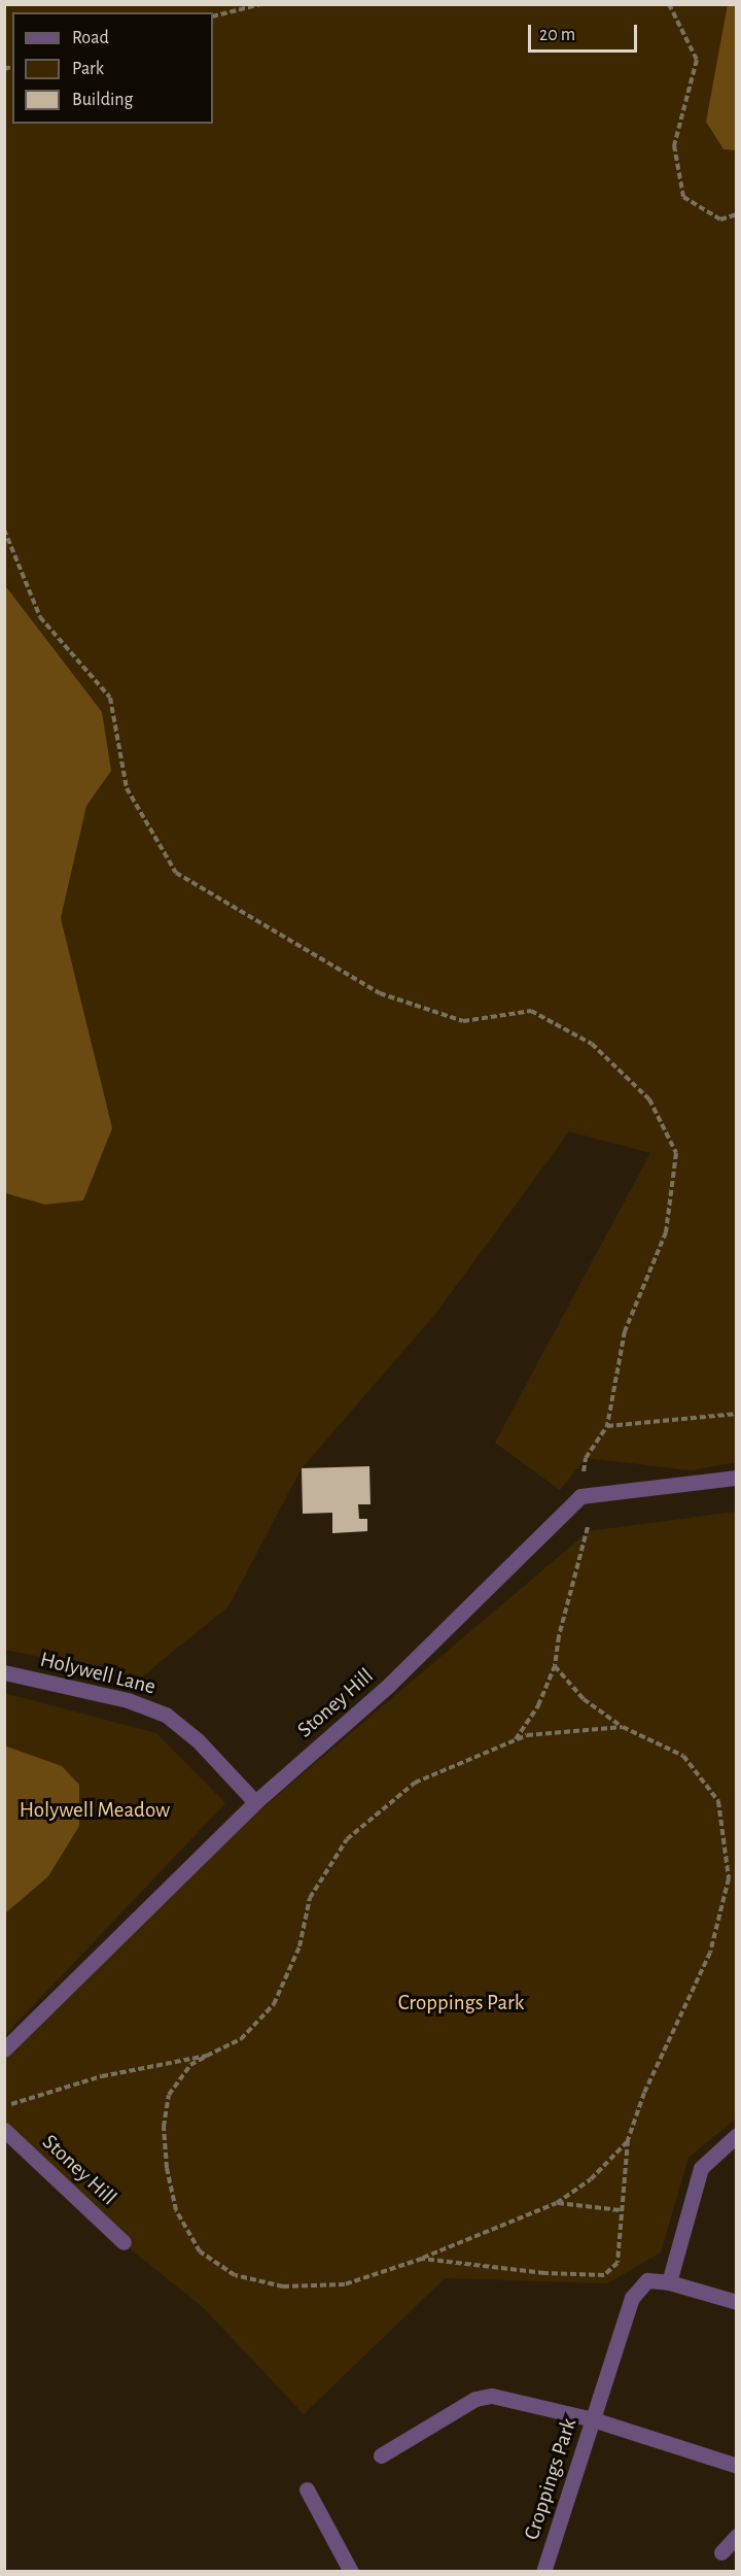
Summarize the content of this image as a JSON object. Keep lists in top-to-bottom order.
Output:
{
  "streets": {
    "street": ["Holywell Lane", "Stoney Hill", "Croppings Park"]
  },
  "crossings": [
    ["Holywell Lane", "Stoney Hill"]
  ],
  "parks": ["Holywell Meadow", "Croppings Park"],
  "legend": ["Road", "Park", "Building"],
  "scale_bar": "20 m"
}
